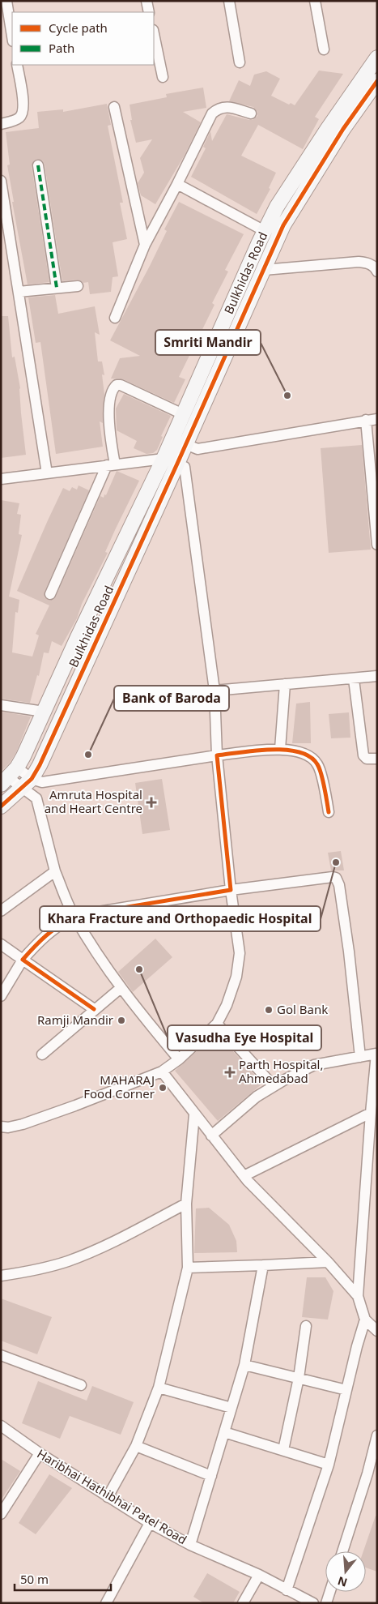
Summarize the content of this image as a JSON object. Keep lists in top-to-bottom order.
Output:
{
  "streets": {
    "street": ["Bulkhidas Road", "Haribhai Hathibhai Patel Road"]
  },
  "places": {
    "other": [
      "Smriti Mandir",
      "Bank of Baroda",
      "Khara Fracture and Orthopaedic Hospital",
      "Vasudha Eye Hospital",
      "Gol Bank",
      "Ramji Mandir",
      "MAHARAJ Food Corner"
    ],
    "health": ["Amruta Hospital and Heart Centre", "Parth Hospital, Ahmedabad"]
  },
  "legend": ["Cycle path", "Path"],
  "scale_bar": "50 m",
  "north": "bottom"
}
